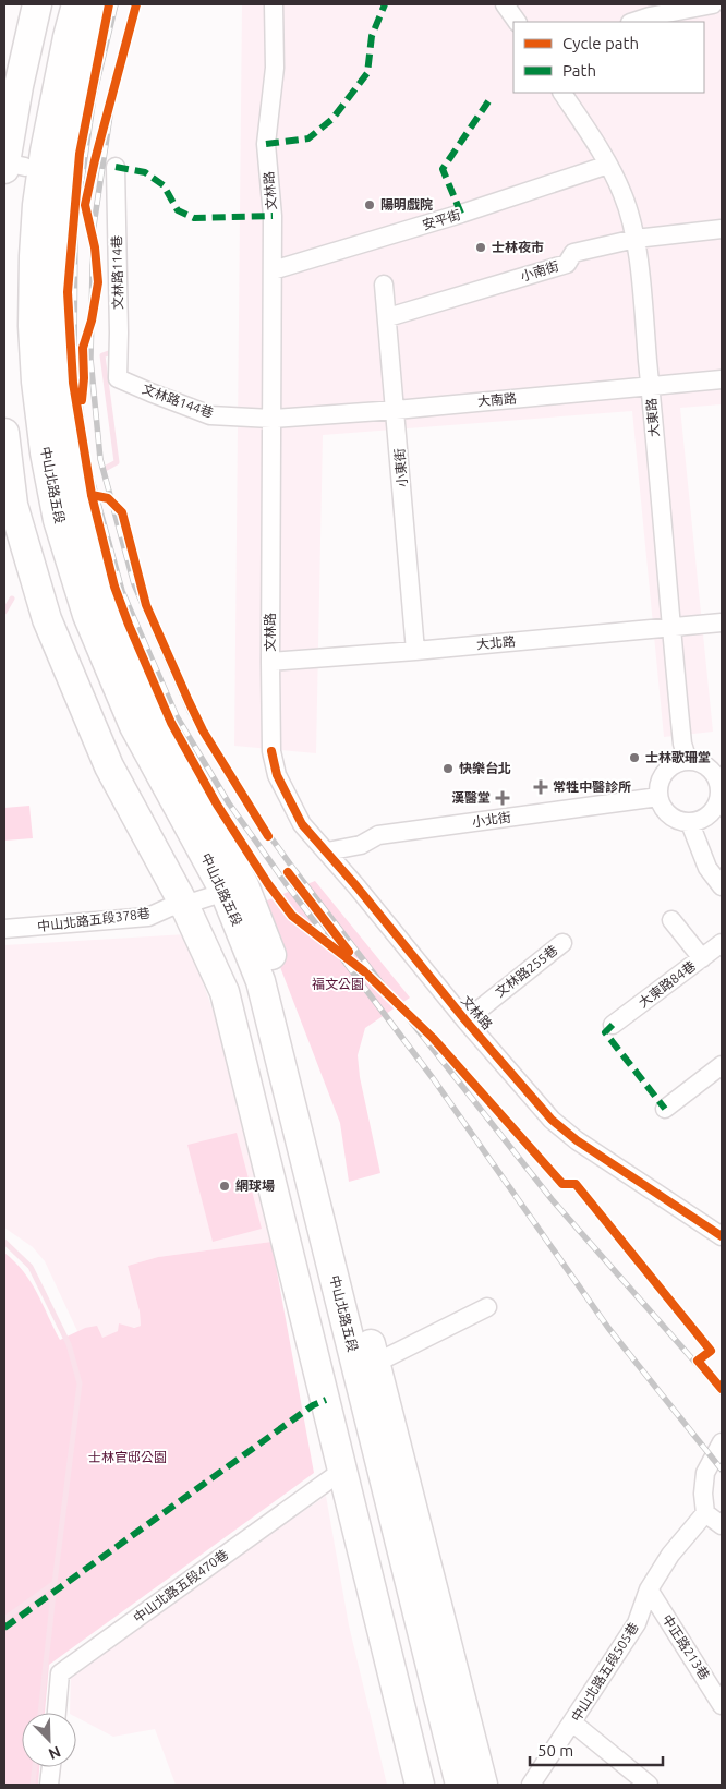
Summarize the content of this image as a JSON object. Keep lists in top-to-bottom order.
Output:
{
  "streets": {
    "main road": ["中山北路五段"],
    "street": [
      "文林路",
      "安平街",
      "小南街",
      "文林路114巷",
      "大南路",
      "文林路144巷",
      "大東路",
      "小東街",
      "大北路",
      "小北街",
      "中山北路五段378巷",
      "文林路255巷",
      "大東路84巷",
      "中山北路五段470巷",
      "中正路213巷",
      "中山北路五段505巷"
    ]
  },
  "crossings": [
    ["文林路", "安平街"],
    ["文林路", "大南路"],
    ["文林路", "文林路144巷"],
    ["文林路", "大北路"],
    ["文林路", "小北街"],
    ["文林路", "文林路255巷"],
    ["安平街", "大東路"],
    ["小南街", "大東路"],
    ["小南街", "小東街"],
    ["文林路114巷", "文林路144巷"],
    ["大南路", "文林路144巷"],
    ["大南路", "大東路"],
    ["大南路", "小東街"],
    ["大東路", "大北路"],
    ["大東路", "小北街"],
    ["小東街", "大北路"],
    ["中山北路五段", "中山北路五段378巷"],
    ["中山北路五段", "中山北路五段470巷"],
    ["中正路213巷", "中山北路五段505巷"]
  ],
  "parks": ["福文公園", "士林官邸公園"],
  "places": {
    "other": [
      "陽明戲院",
      "士林夜市",
      "士林歌珊堂",
      "快樂台北",
      "網球場"
    ],
    "health": ["常牲中醫診所", "漢醫堂"]
  },
  "legend": ["Cycle path", "Path"],
  "scale_bar": "50 m",
  "north": "bottom right"
}
